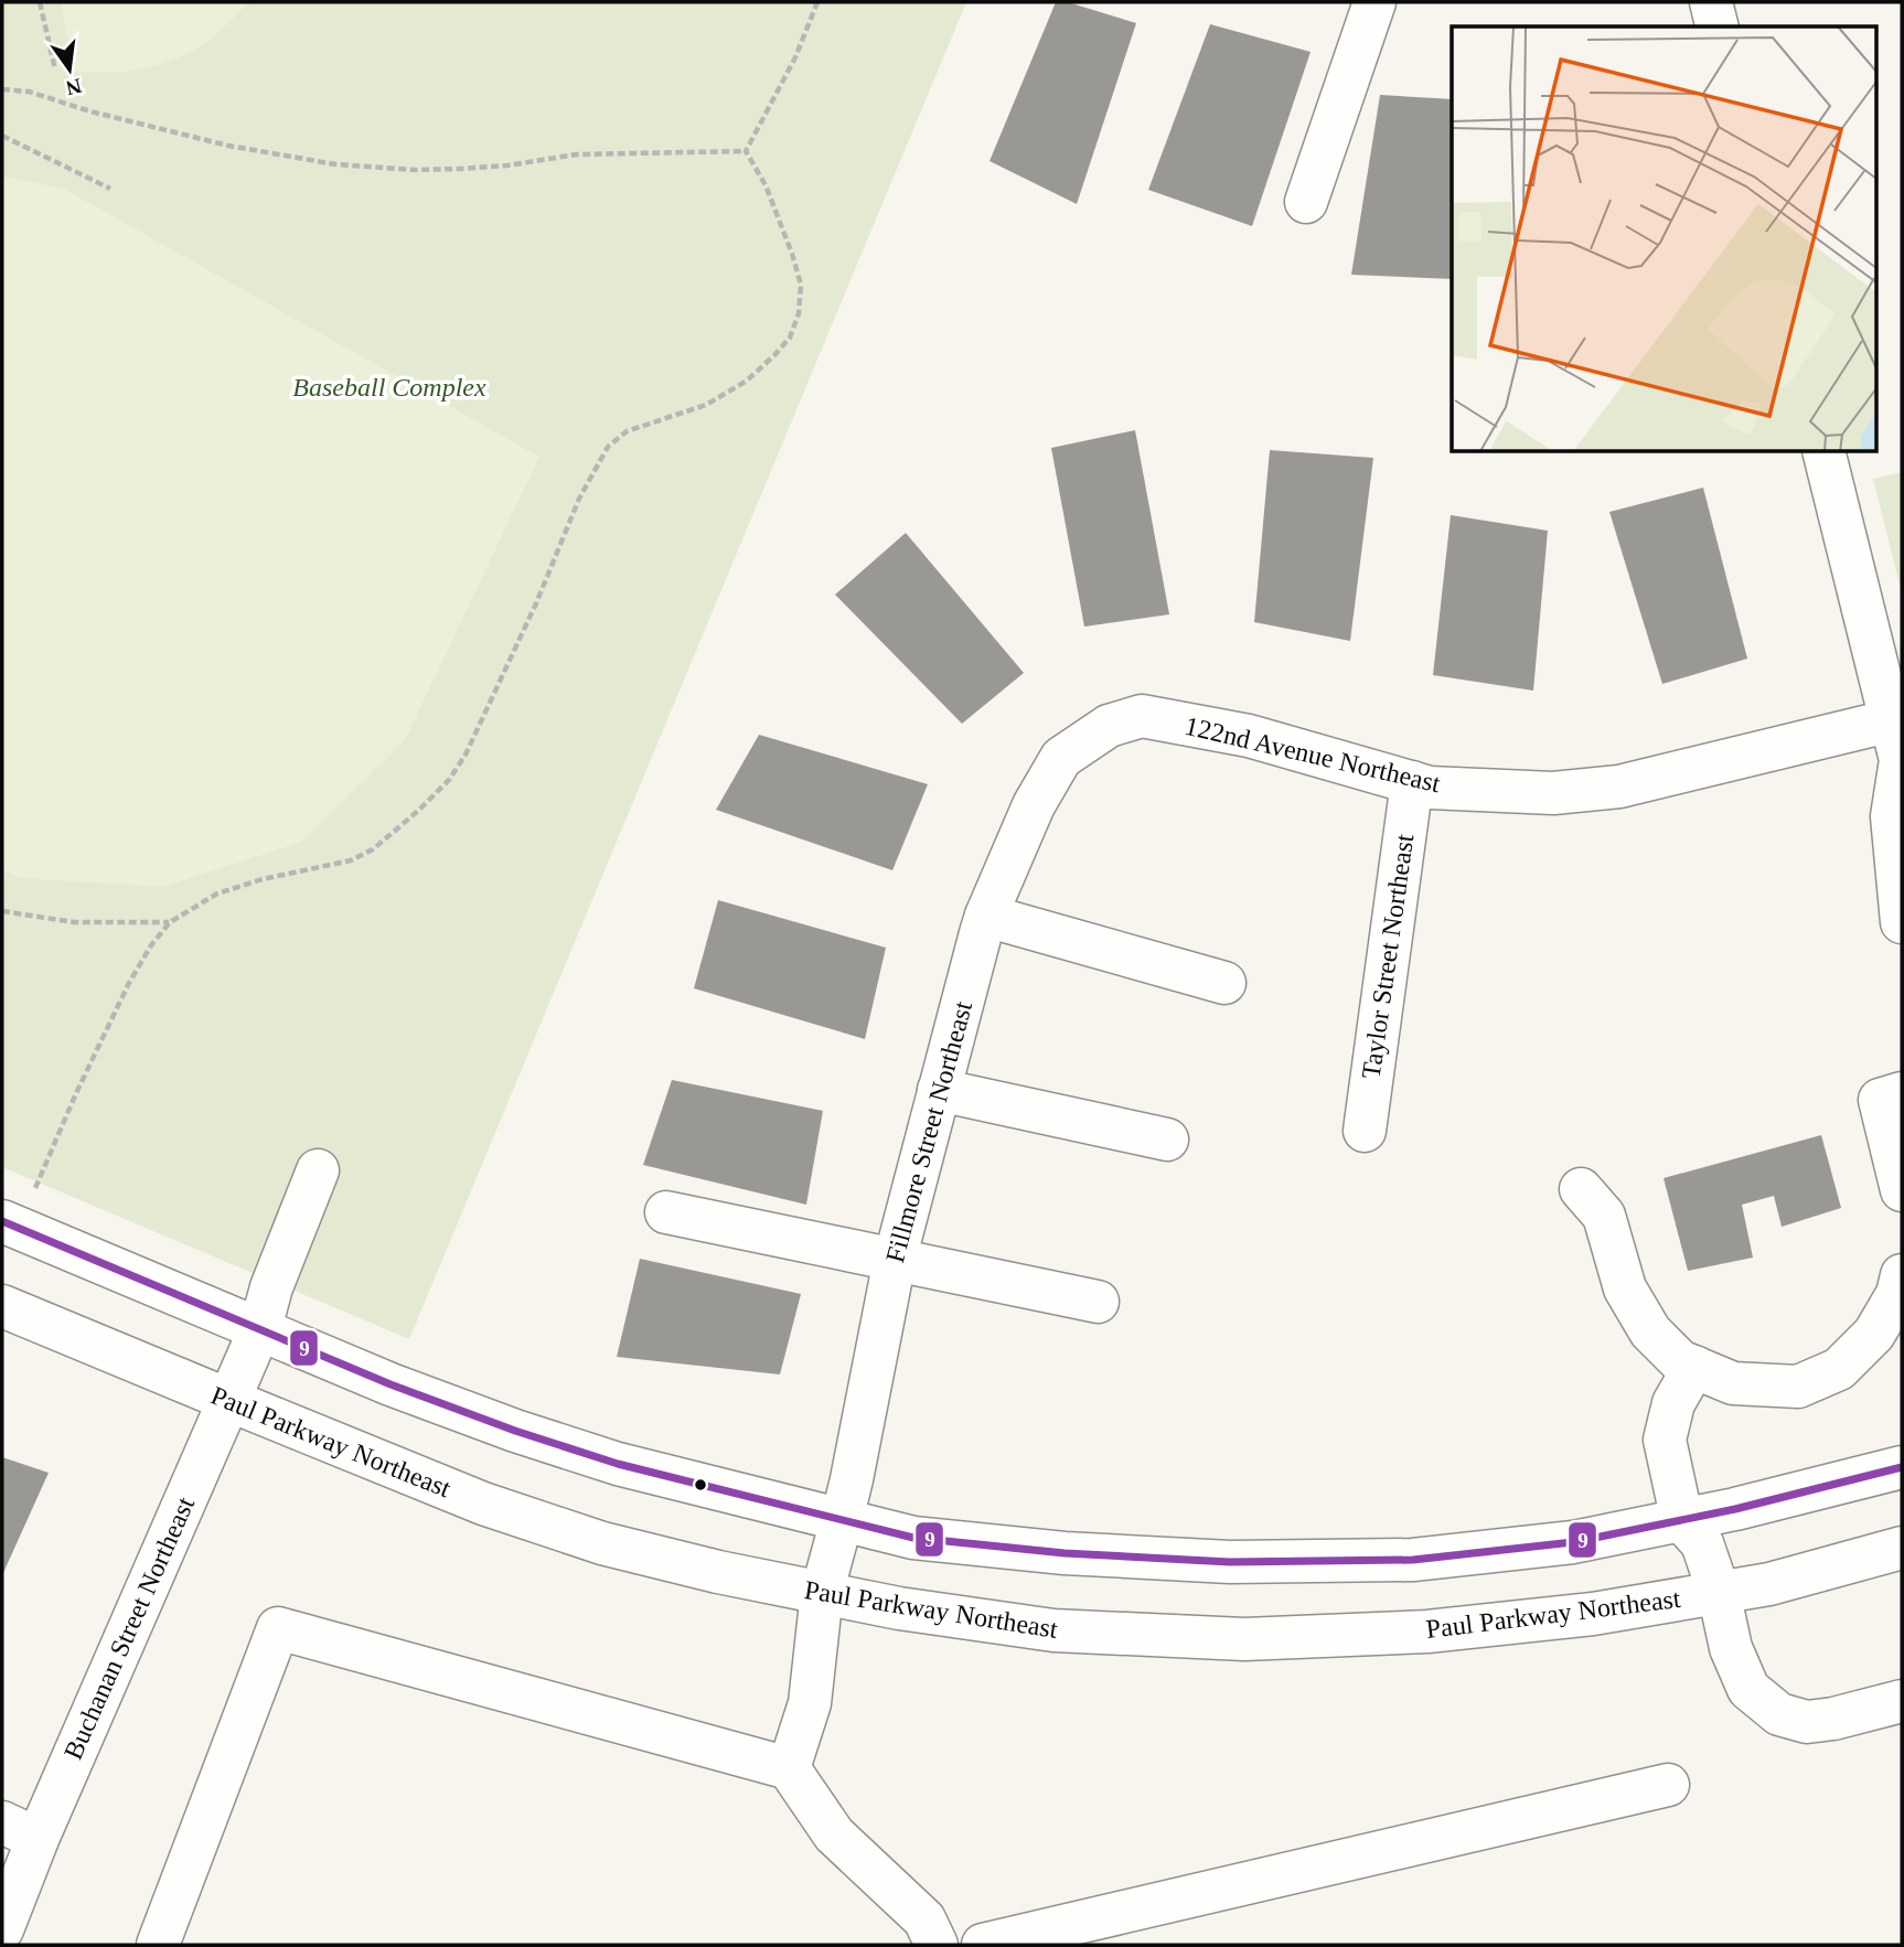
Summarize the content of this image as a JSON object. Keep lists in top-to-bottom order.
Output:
{
  "streets": {
    "street": [
      "122nd Avenue Northeast",
      "Taylor Street Northeast",
      "Fillmore Street Northeast",
      "Paul Parkway Northeast",
      "Buchanan Street Northeast"
    ]
  },
  "crossings": [
    ["122nd Avenue Northeast", "Taylor Street Northeast"],
    ["122nd Avenue Northeast", "Fillmore Street Northeast"],
    ["Fillmore Street Northeast", "Paul Parkway Northeast"],
    ["Paul Parkway Northeast", "Buchanan Street Northeast"]
  ],
  "parks": ["Baseball Complex"],
  "lines": ["transit line 9"],
  "north": "bottom"
}
